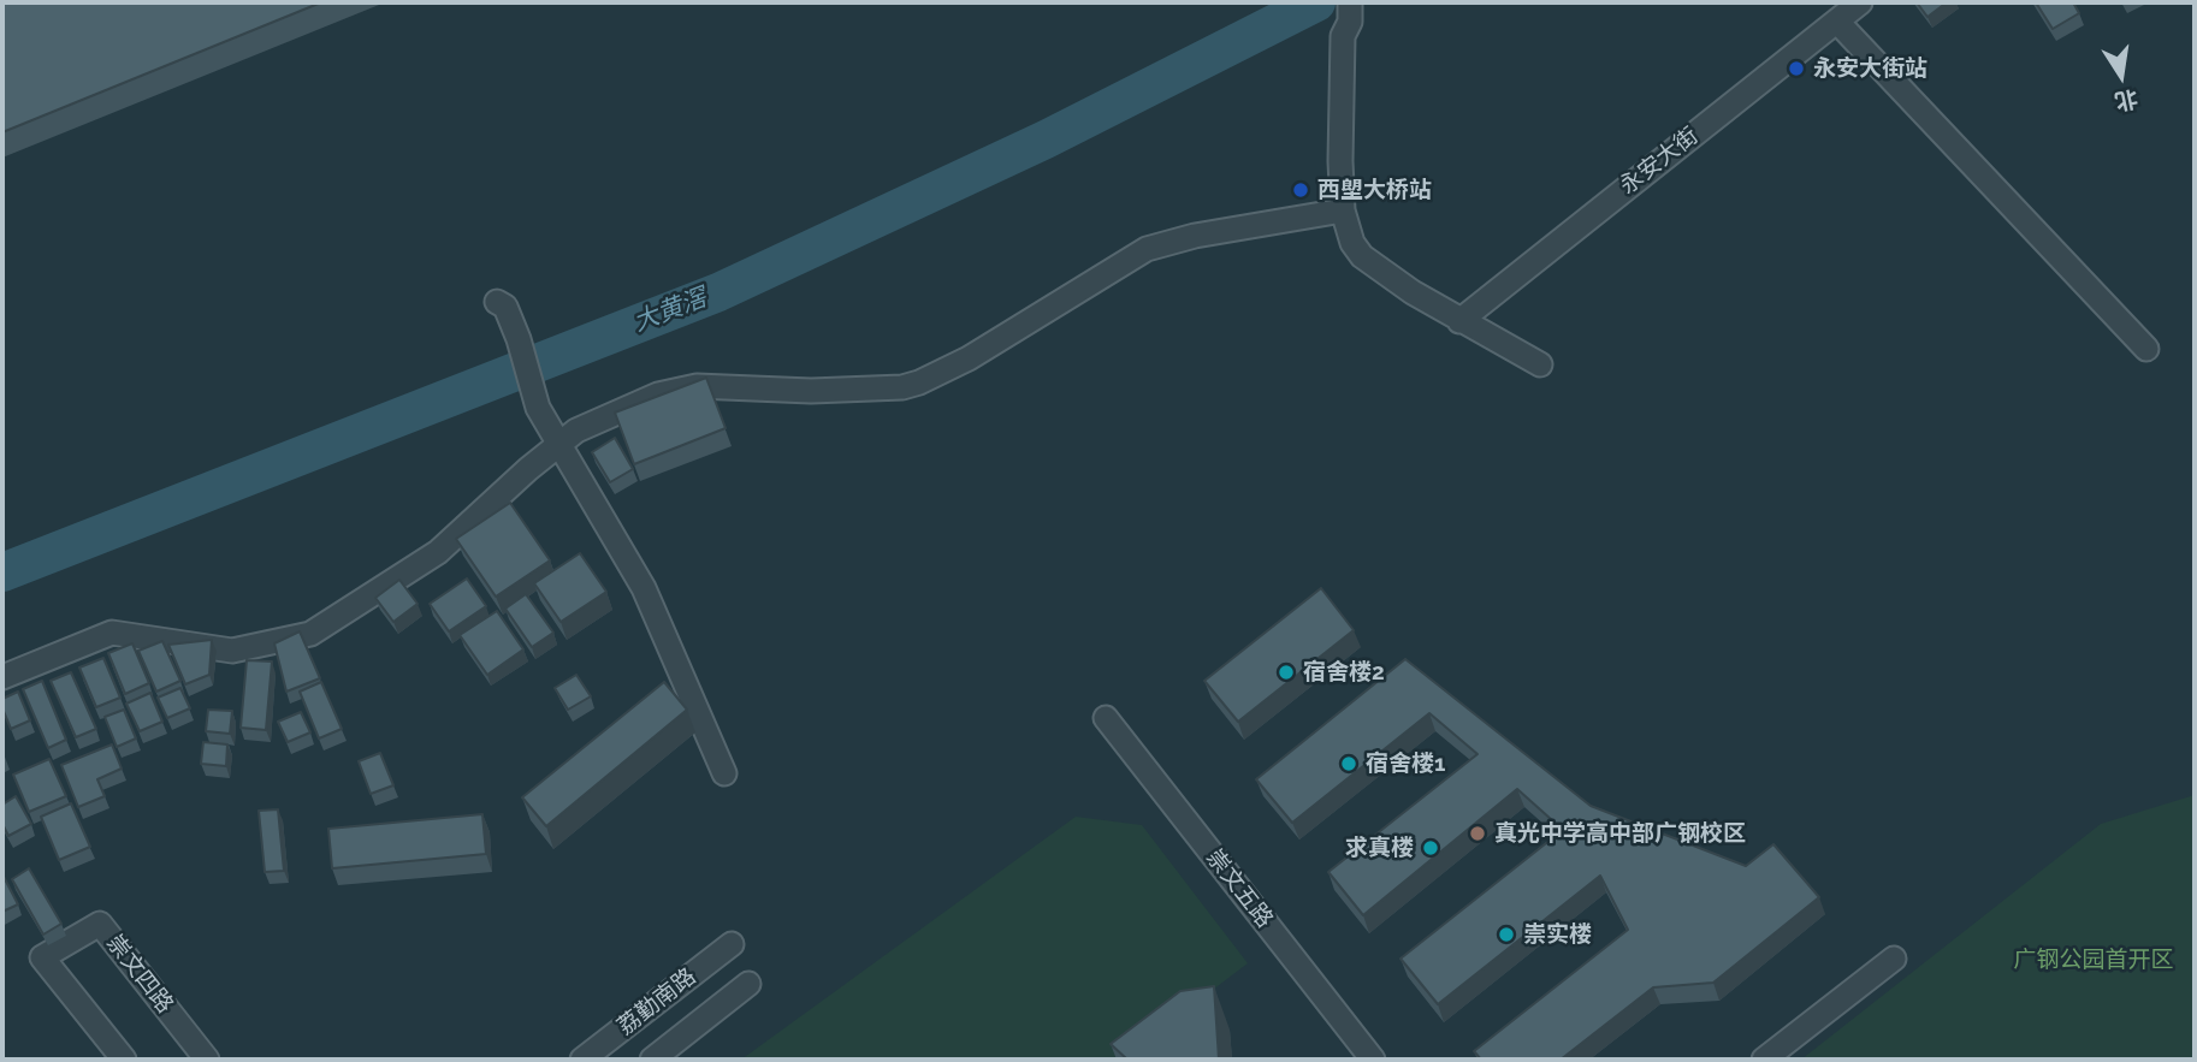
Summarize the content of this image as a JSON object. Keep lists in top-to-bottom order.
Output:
{
  "streets": {
    "street": [
      "永安大街",
      "崇文五路",
      "崇文四路",
      "荔勤南路"
    ]
  },
  "water": ["大黄滘"],
  "parks": ["广钢公园首开区"],
  "places": [
    "永安大街站",
    "西塱大桥站",
    "宿舍楼2",
    "宿舍楼1",
    "真光中学高中部广钢校区",
    "求真楼",
    "崇实楼"
  ],
  "north": "bottom"
}
